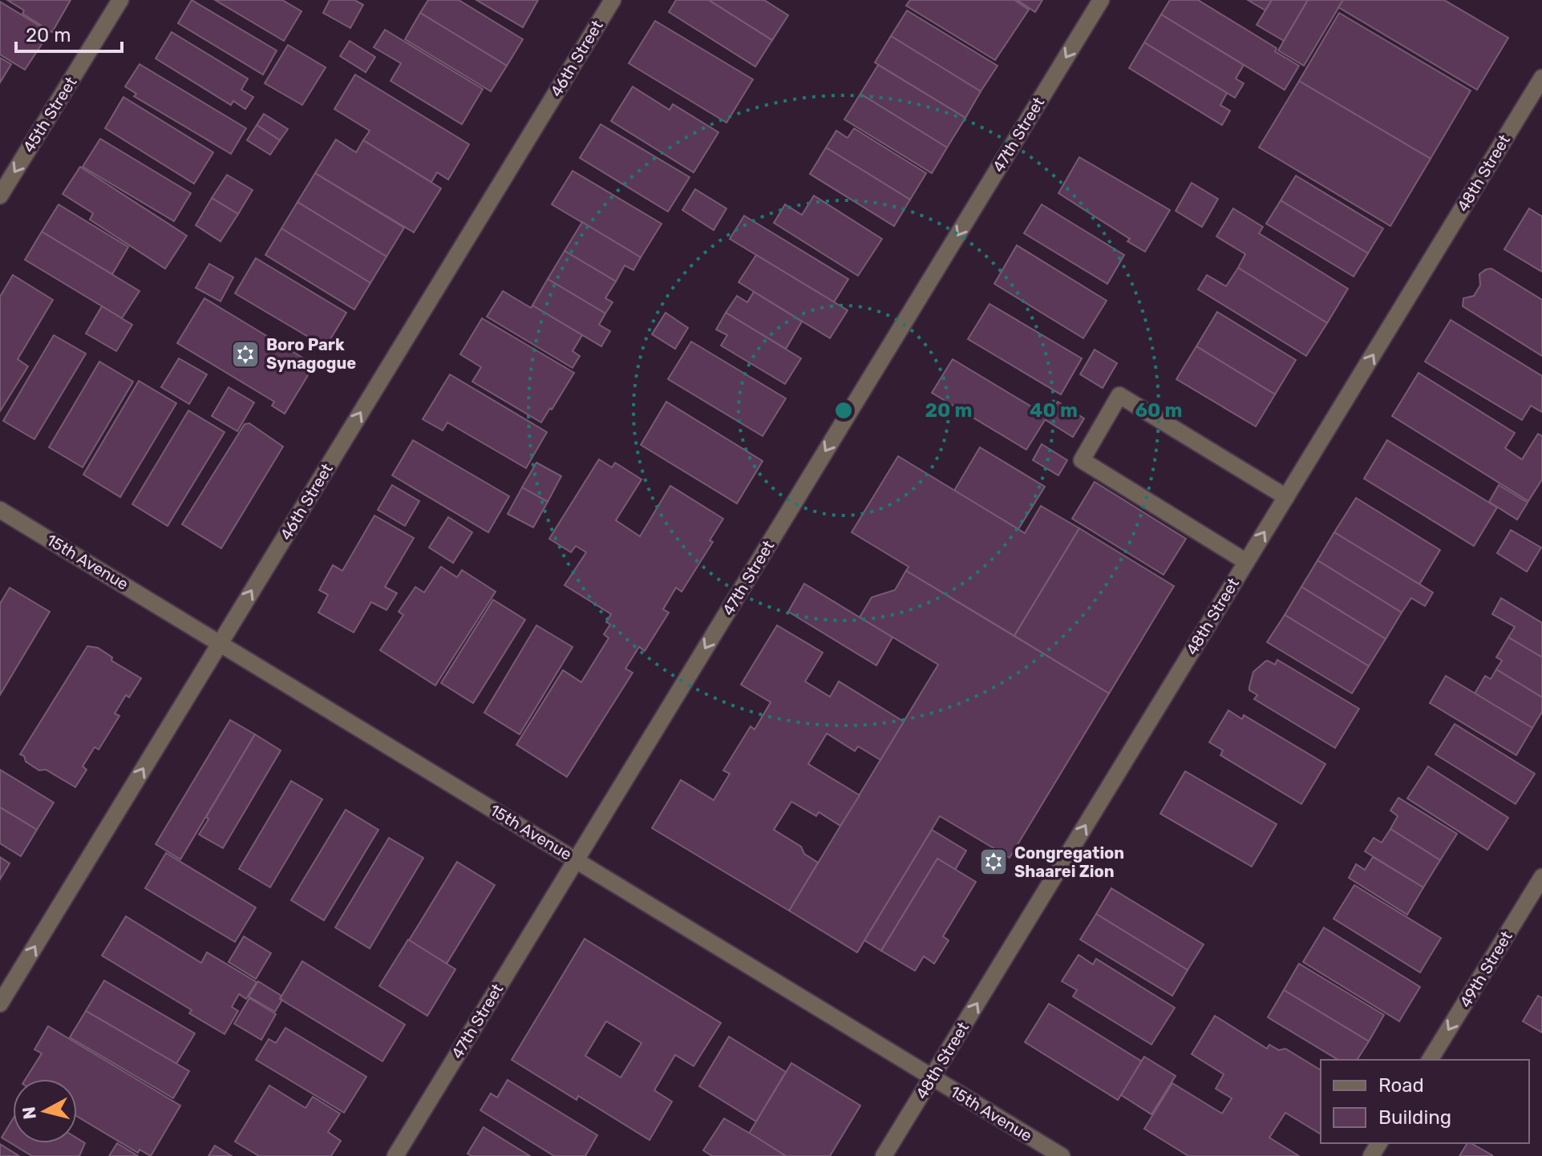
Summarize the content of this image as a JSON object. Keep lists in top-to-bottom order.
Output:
{
  "streets": {
    "street": [
      "46th Street",
      "45th Street",
      "47th Street",
      "48th Street",
      "15th Avenue",
      "49th Street"
    ]
  },
  "crossings": [
    ["46th Street", "15th Avenue"],
    ["47th Street", "15th Avenue"],
    ["48th Street", "15th Avenue"]
  ],
  "one_way": [
    "46th Street",
    "45th Street",
    "47th Street",
    "48th Street",
    "49th Street"
  ],
  "places": {
    "synagogue": ["Boro Park Synagogue", "Congregation Shaarei Zion"]
  },
  "legend": ["Road", "Building"],
  "scale_bar": "20 m",
  "north": "left",
  "rings": ["20 m", "40 m", "60 m"]
}
